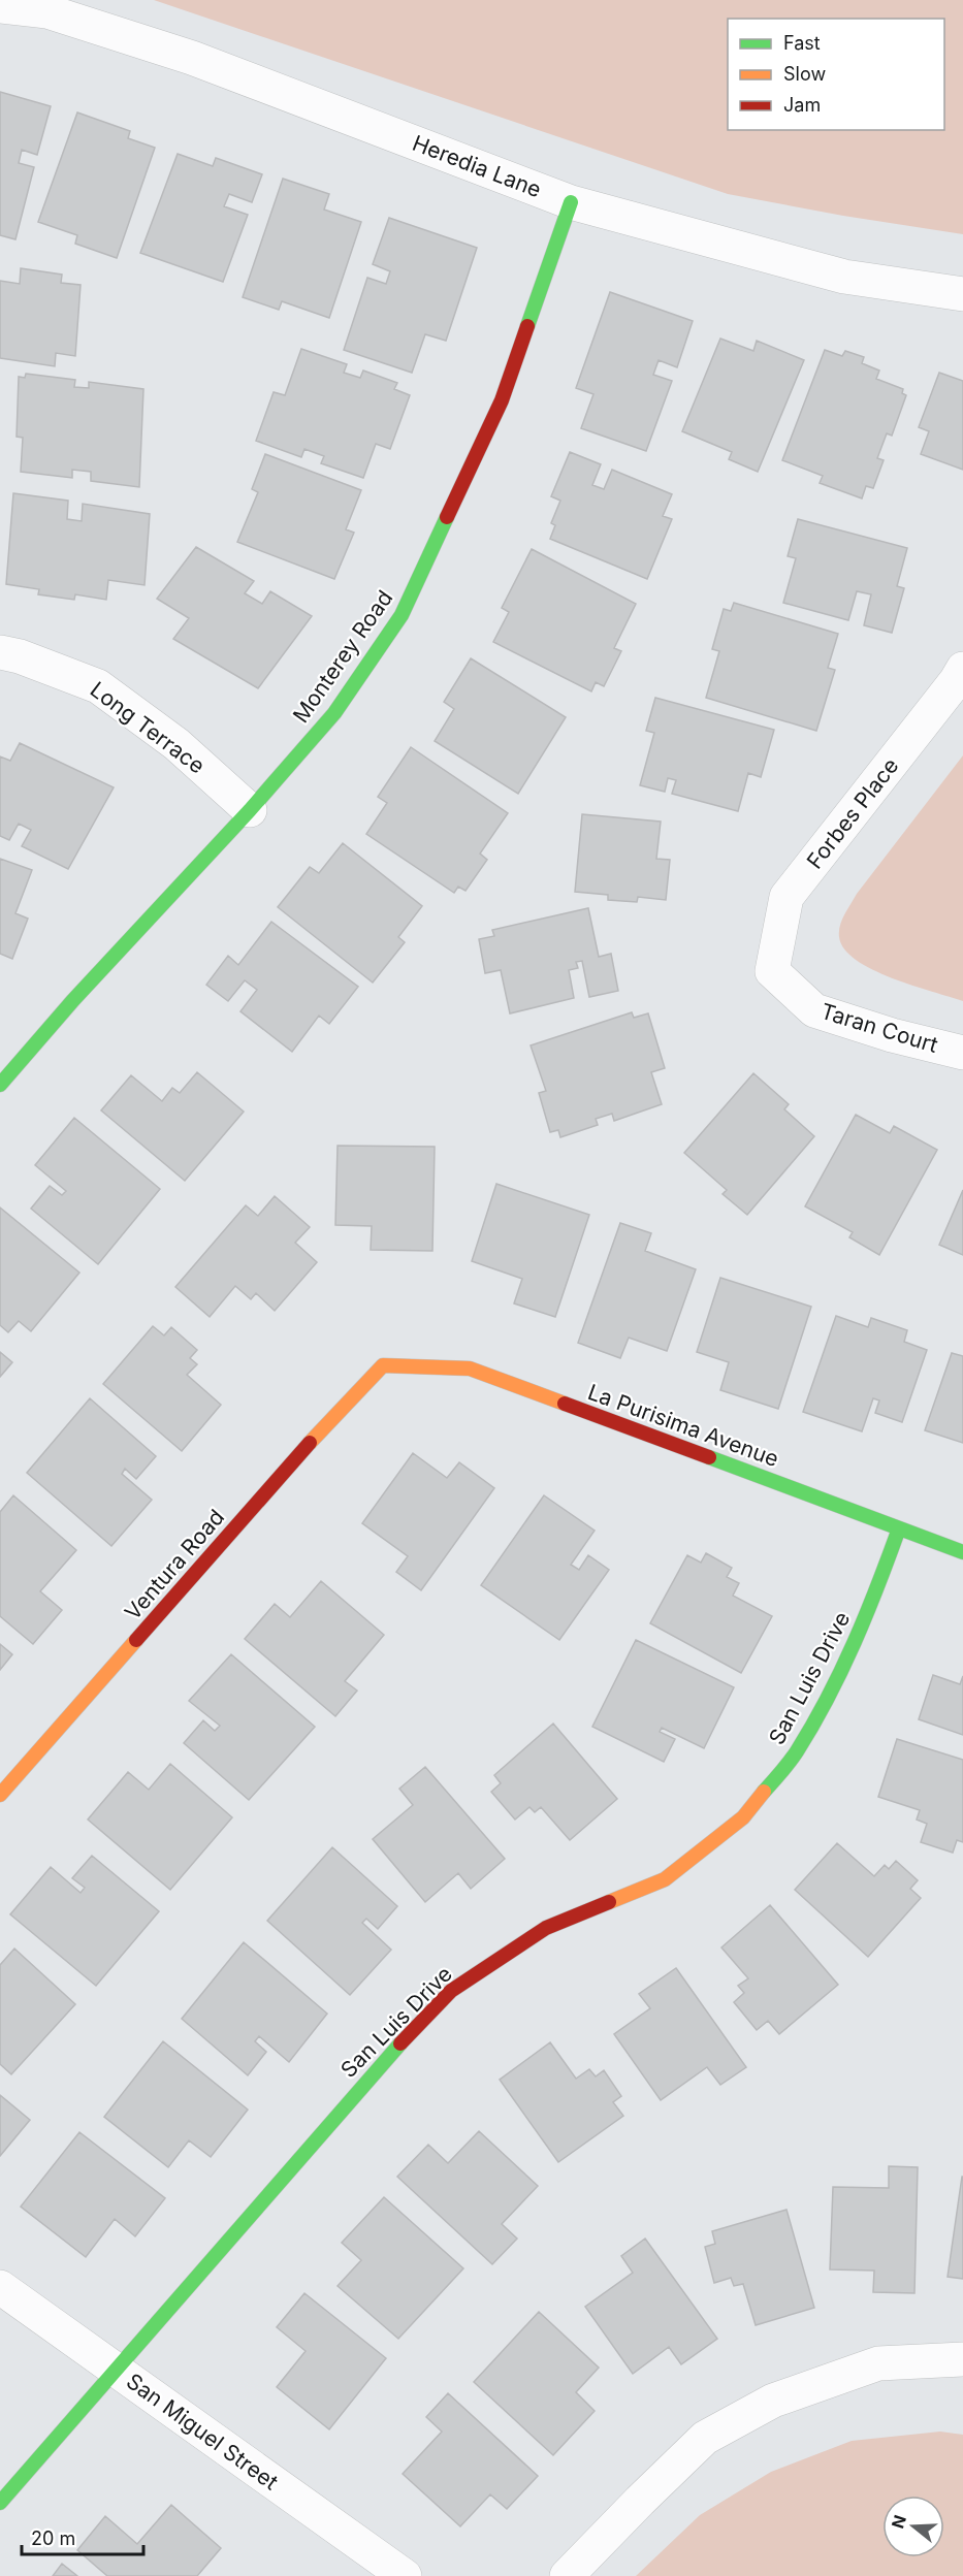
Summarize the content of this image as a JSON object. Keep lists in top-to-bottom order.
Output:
{
  "streets": {
    "street": [
      "Heredia Lane",
      "Monterey Road",
      "Long Terrace",
      "Forbes Place",
      "Taran Court",
      "La Purisima Avenue",
      "Ventura Road",
      "San Luis Drive",
      "San Miguel Street"
    ]
  },
  "crossings": [
    ["Heredia Lane", "Monterey Road"],
    ["Monterey Road", "Long Terrace"],
    ["Forbes Place", "Taran Court"],
    ["La Purisima Avenue", "Ventura Road"],
    ["La Purisima Avenue", "San Luis Drive"],
    ["San Luis Drive", "San Miguel Street"]
  ],
  "legend": ["Fast", "Slow", "Jam"],
  "scale_bar": "20 m",
  "north": "left"
}
